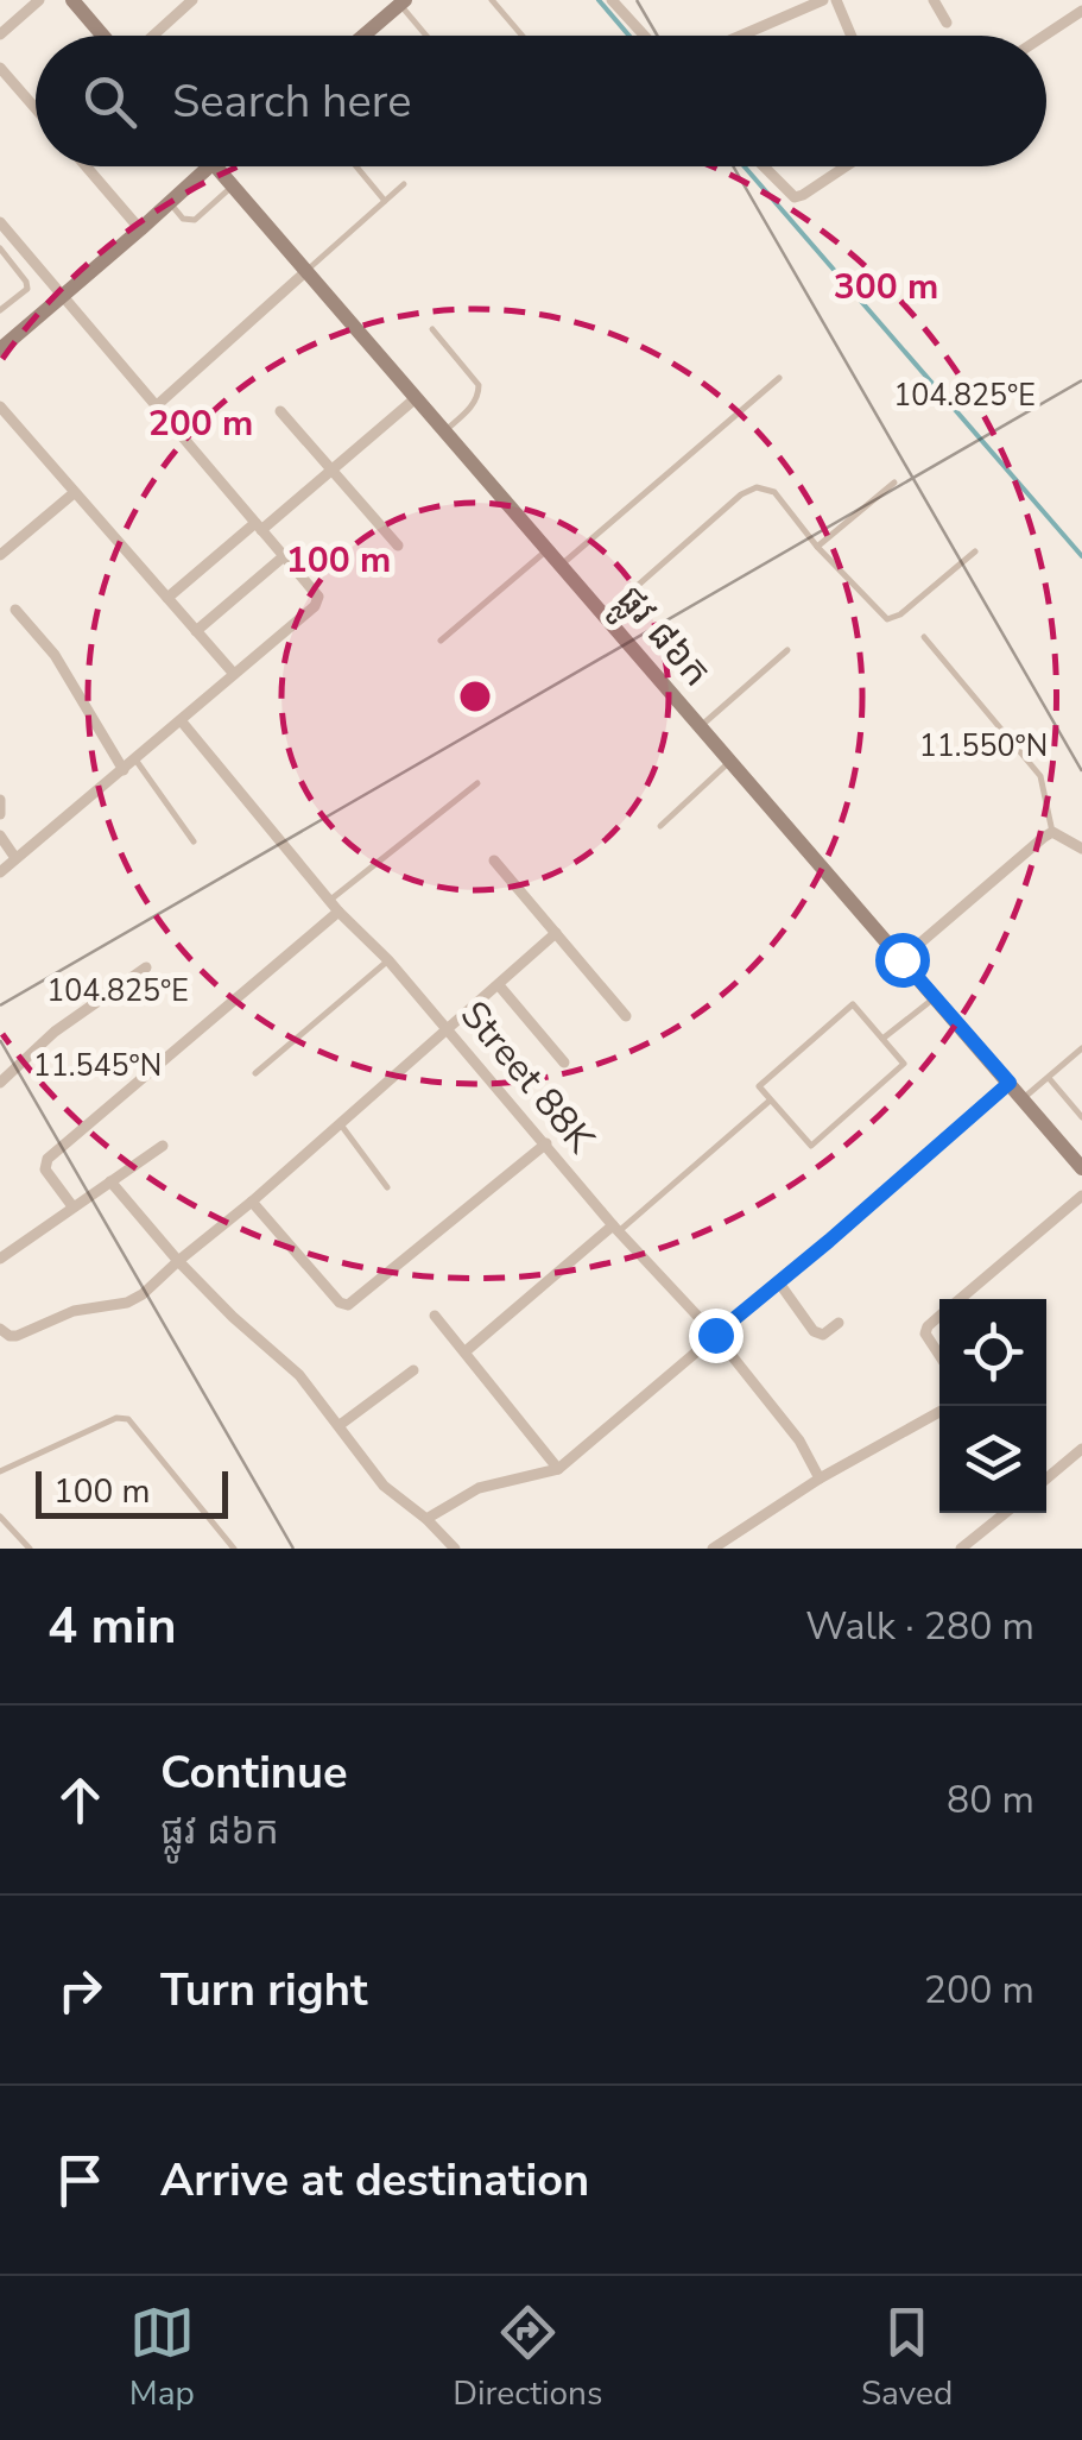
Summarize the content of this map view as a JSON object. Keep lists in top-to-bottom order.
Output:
{
  "streets": {
    "street": ["ផ្លូវ ៨៦ក", "Street 88K"]
  },
  "scale_bar": "100 m",
  "page": {
    "search": "Search here",
    "scale": "100 m",
    "heading": ["4 min", "Walk · 280 m"],
    "list": [
      ["Continue", "ផ្លូវ ៨៦ក", "80 m"],
      ["Turn right", "200 m"],
      "Arrive at destination"
    ],
    "nav": ["Map", "Directions", "Saved"]
  },
  "coordinates": ["104.825°E", "11.550°N", "11.545°N"],
  "rings": ["300 m", "200 m", "100 m"]
}
